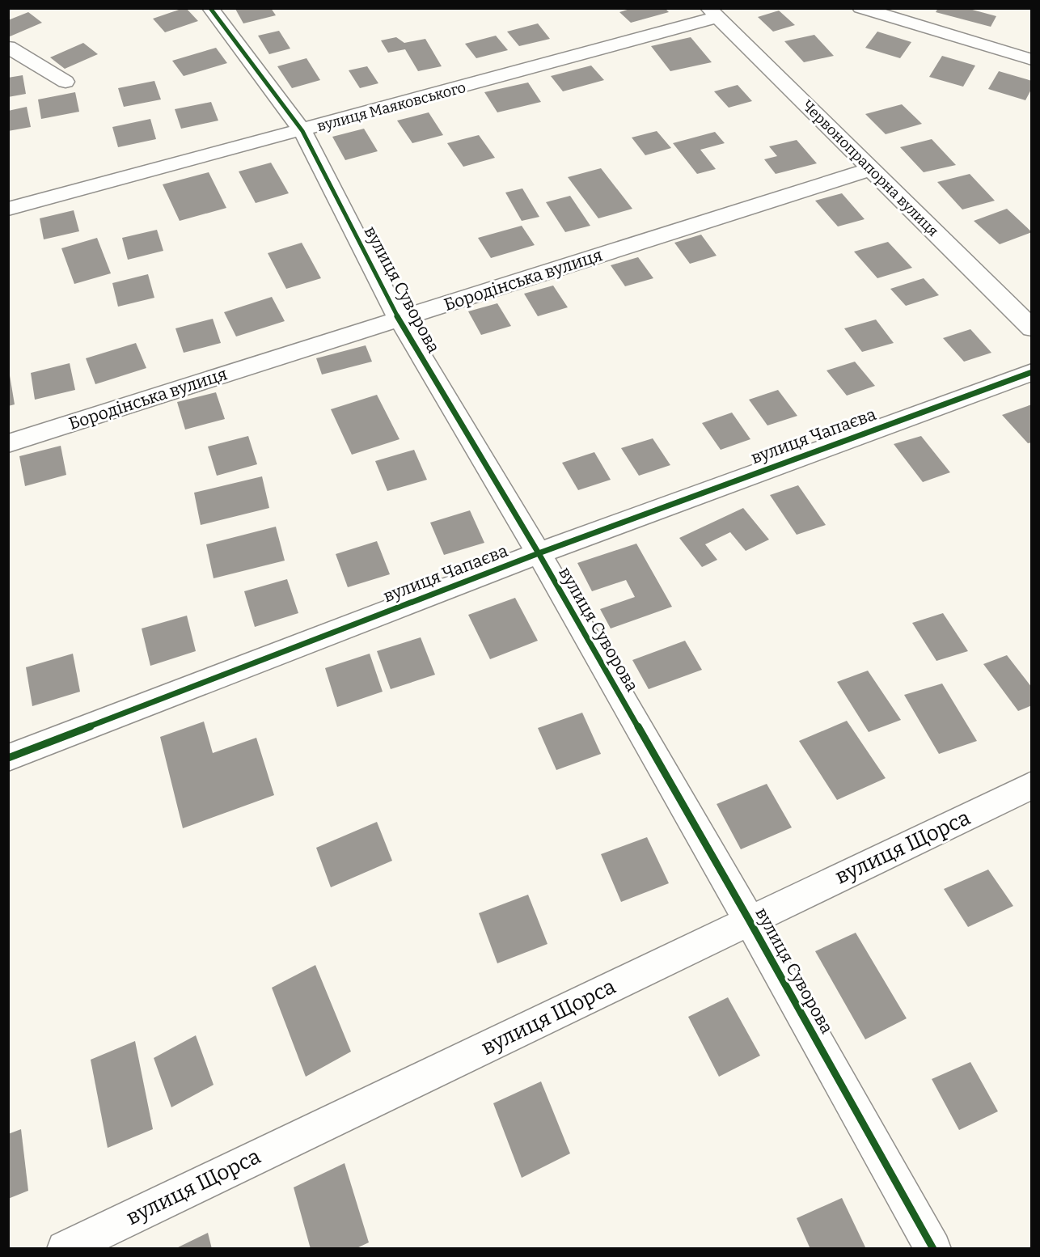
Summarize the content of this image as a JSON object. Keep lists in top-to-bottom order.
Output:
{
  "streets": {
    "street": [
      "вулиця Маяковського",
      "Червонопрапорна вулиця",
      "Бородінська вулиця",
      "вулиця Суворова",
      "вулиця Чапаєва",
      "вулиця Щорса"
    ]
  },
  "crossings": [
    ["вулиця Маяковського", "Червонопрапорна вулиця"],
    ["вулиця Маяковського", "вулиця Суворова"],
    ["Червонопрапорна вулиця", "Бородінська вулиця"],
    ["Бородінська вулиця", "вулиця Суворова"],
    ["вулиця Суворова", "вулиця Чапаєва"],
    ["вулиця Суворова", "вулиця Щорса"]
  ]
}
